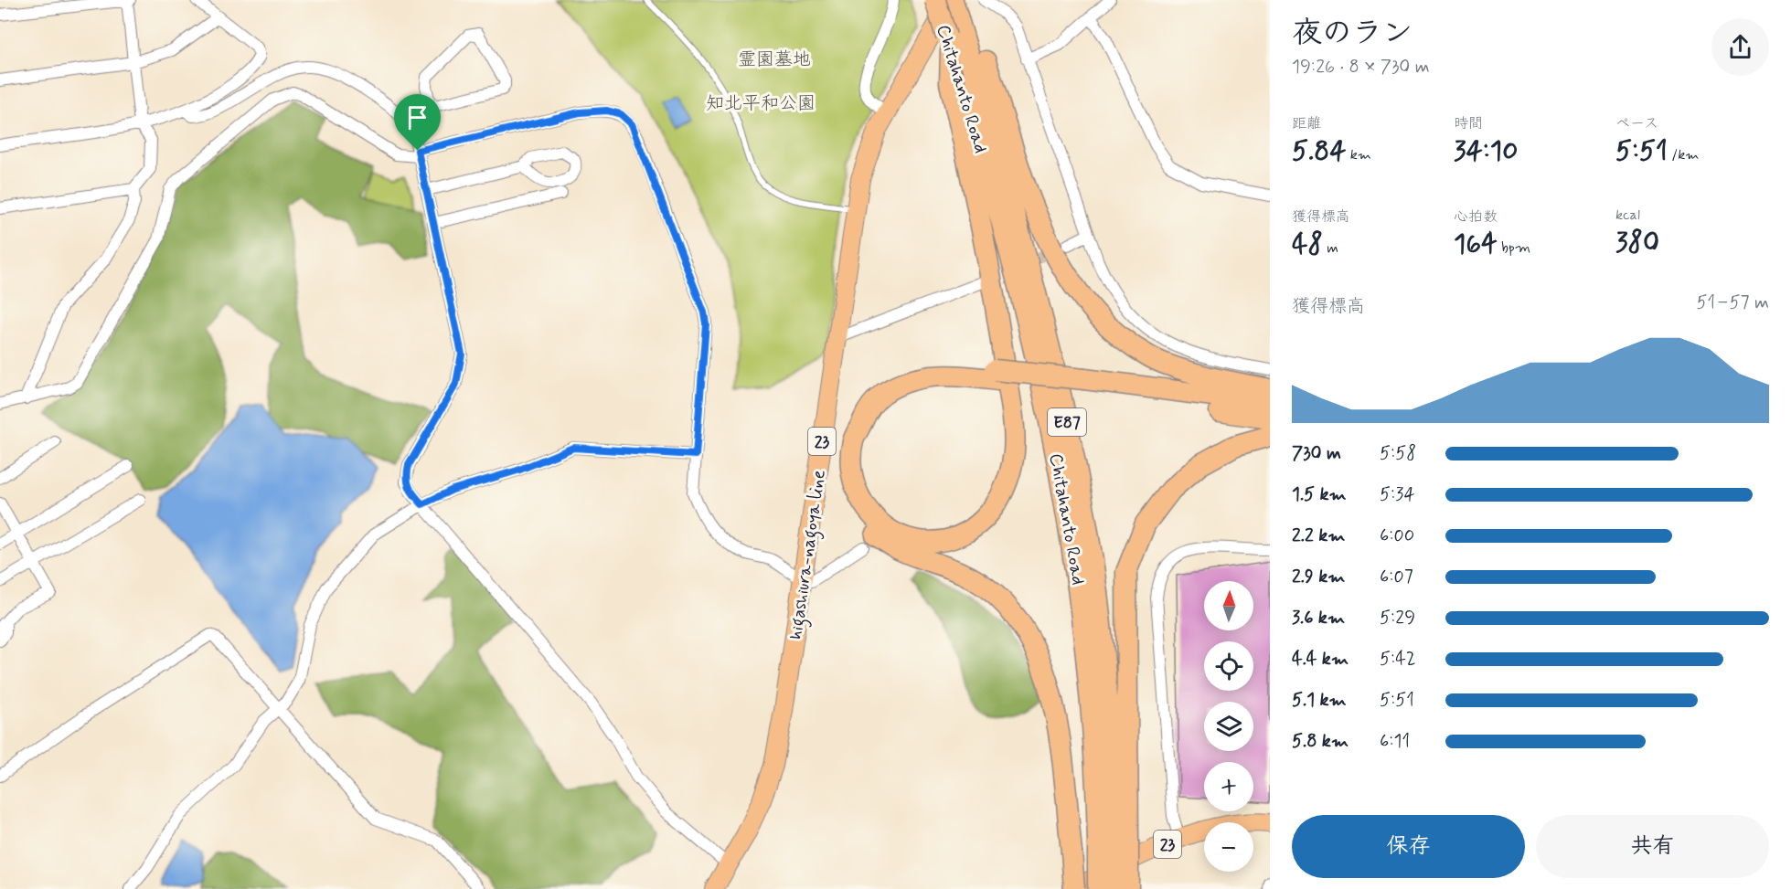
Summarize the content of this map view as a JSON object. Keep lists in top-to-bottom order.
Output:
{
  "streets": {
    "highway": ["Chitahanto Road", "E87"],
    "main road": ["23", "higashiura-nagoya line"]
  },
  "crossings": [
    ["Chitahanto Road", "higashiura-nagoya line"]
  ],
  "parks": ["霊園墓地", "知北平和公園"],
  "north": "top",
  "page": {
    "heading": ["夜のラン", "19:26 · 8 × 730 m"],
    "stats": [
      ["距離", "5.84 km"],
      ["時間", "34:10"],
      ["ペース", "5:51 /km"],
      ["獲得標高", "48 m"],
      ["心拍数", "164 bpm"],
      ["kcal", "380"]
    ],
    "chart": ["獲得標高", "51–57 m"],
    "list": [
      {
        "name": "730 m",
        "note": "5:58"
      },
      {
        "name": "1.5 km",
        "note": "5:34"
      },
      {
        "name": "2.2 km",
        "note": "6:00"
      },
      {
        "name": "2.9 km",
        "note": "6:07"
      },
      {
        "name": "3.6 km",
        "note": "5:29"
      },
      {
        "name": "4.4 km",
        "note": "5:42"
      },
      {
        "name": "5.1 km",
        "note": "5:51"
      },
      {
        "name": "5.8 km",
        "note": "6:11"
      }
    ],
    "map_buttons": ["+", "−"],
    "buttons": ["保存", "共有"]
  }
}
